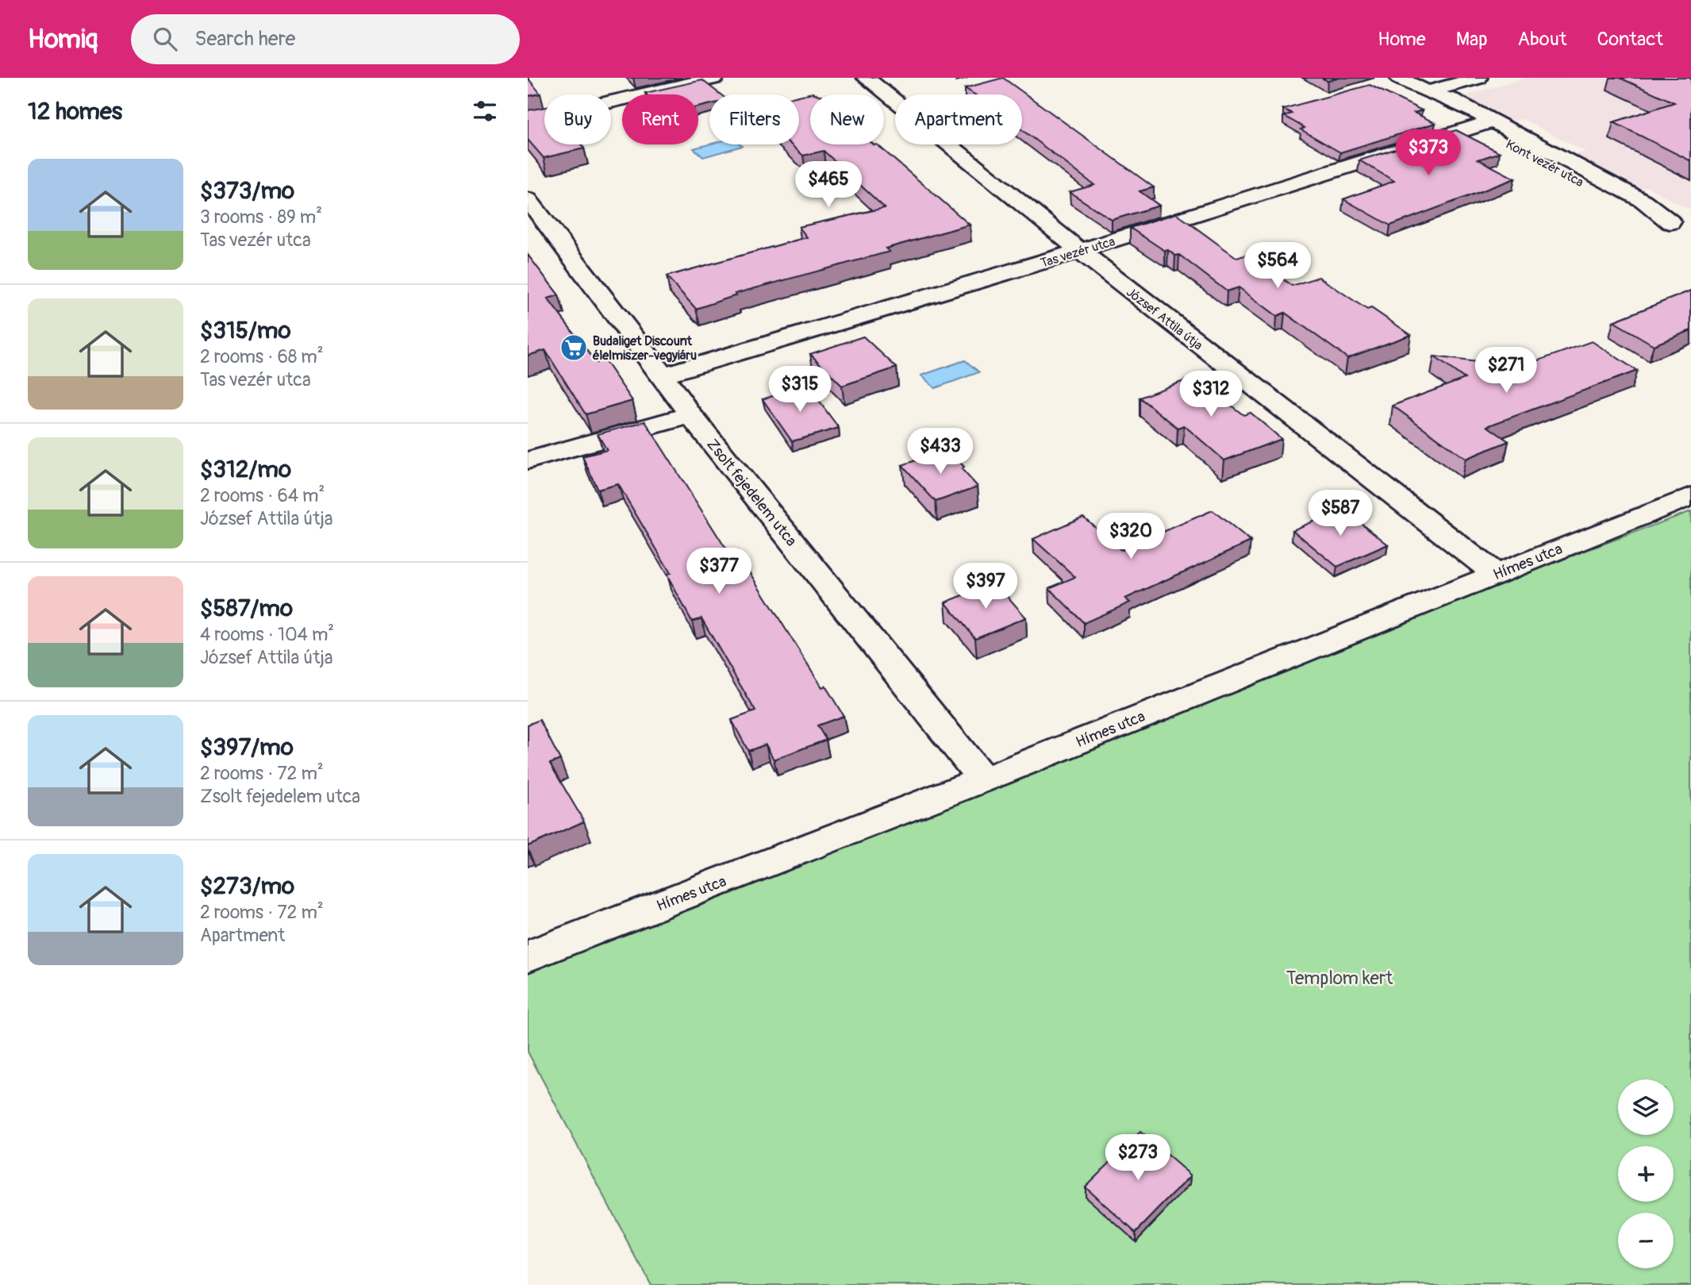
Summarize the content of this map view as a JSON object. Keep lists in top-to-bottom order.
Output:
{
  "streets": {
    "street": [
      "Kont vezér utca",
      "Tas vezér utca",
      "József Attila útja",
      "Zsolt fejedelem utca",
      "Hímes utca"
    ]
  },
  "crossings": [
    ["Kont vezér utca", "Tas vezér utca"],
    ["Tas vezér utca", "József Attila útja"],
    ["Tas vezér utca", "Zsolt fejedelem utca"],
    ["József Attila útja", "Hímes utca"],
    ["Zsolt fejedelem utca", "Hímes utca"]
  ],
  "parks": ["Templom kert"],
  "places": {
    "supermarket": ["Budaliget Discount élelmiszer-vegyiáru"]
  },
  "page": {
    "header": "Homiq",
    "search": "Search here",
    "nav": [
      "Home",
      "Map",
      "About",
      "Contact"
    ],
    "heading": "12 homes",
    "chip": [
      "Buy",
      "Rent",
      "Filters",
      "New",
      "Apartment"
    ],
    "price": [
      "$373",
      "$465",
      "$564",
      "$271",
      "$315",
      "$312",
      "$433",
      "$587",
      "$320",
      "$377",
      "$397",
      "$273"
    ],
    "list": [
      {
        "name": "$373/mo",
        "note": "3 rooms · 89 m² · Tas vezér utca"
      },
      {
        "name": "$315/mo",
        "note": "2 rooms · 68 m² · Tas vezér utca"
      },
      {
        "name": "$312/mo",
        "note": "2 rooms · 64 m² · József Attila útja"
      },
      {
        "name": "$587/mo",
        "note": "4 rooms · 104 m² · József Attila útja"
      },
      {
        "name": "$397/mo",
        "note": "2 rooms · 72 m² · Zsolt fejedelem utca"
      },
      {
        "name": "$273/mo",
        "note": "2 rooms · 72 m² · Apartment"
      }
    ],
    "map_buttons": ["+", "−"]
  }
}
